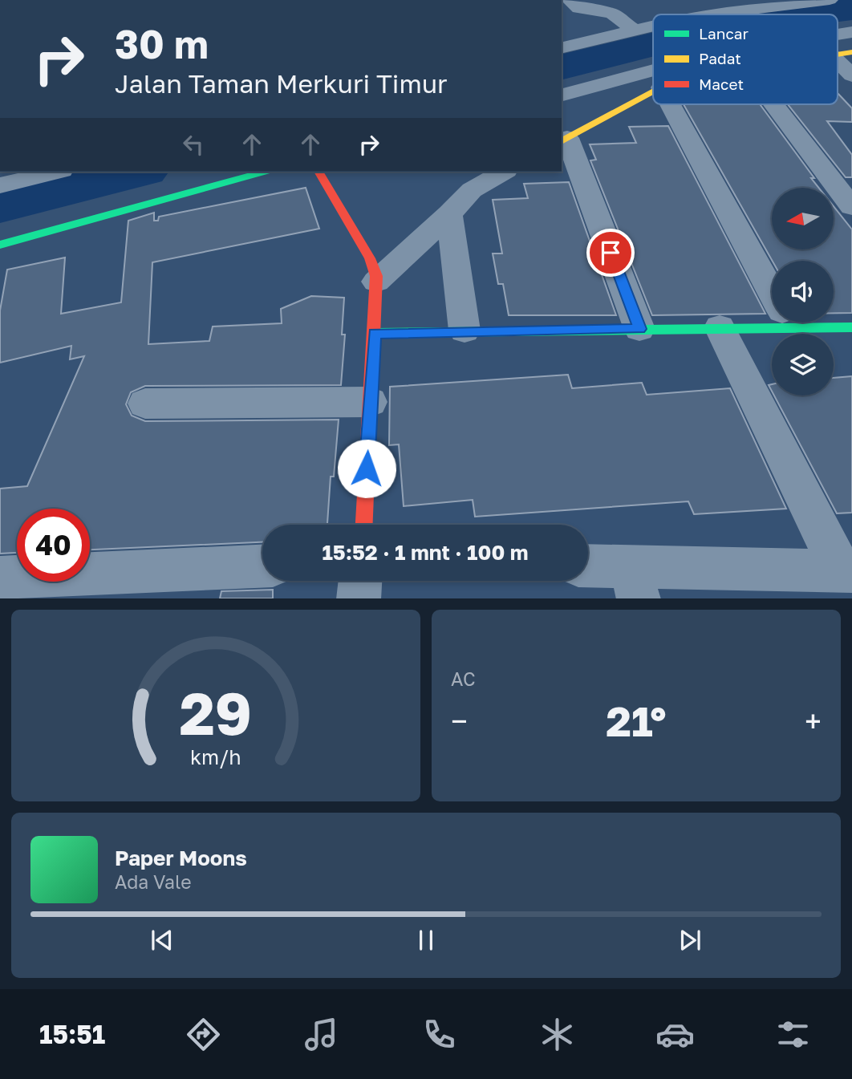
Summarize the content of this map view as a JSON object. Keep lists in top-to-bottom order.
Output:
{
  "legend": ["Lancar", "Padat", "Macet"],
  "north": "left",
  "page": {
    "turn": ["30 m", "Jalan Taman Merkuri Timur"],
    "limit": "40",
    "trip": "15:52 · 1 mnt · 100 m",
    "tile": "AC",
    "heat": ["−", "21°", "+"],
    "song": ["Paper Moons", "Ada Vale"],
    "tabs": "15:51",
    "gauge": ["29", "km/h"]
  }
}
